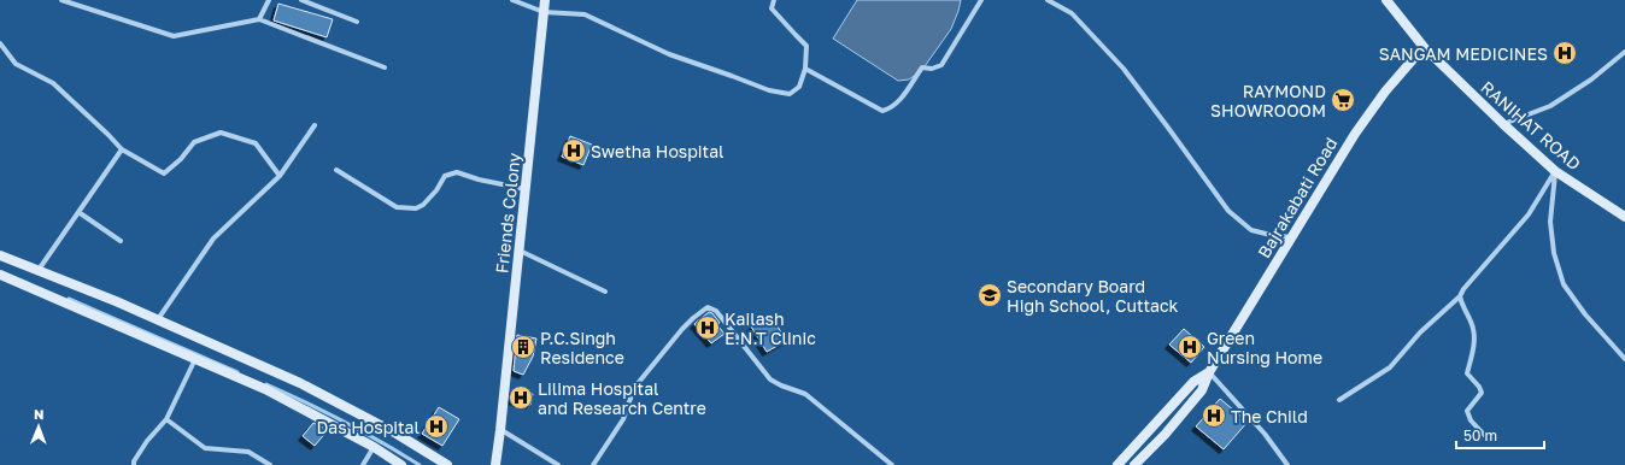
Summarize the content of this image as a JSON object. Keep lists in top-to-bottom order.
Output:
{
  "streets": {
    "street": ["RANIHAT ROAD", "Bajrakabati Road", "Friends Colony"]
  },
  "crossings": [
    ["RANIHAT ROAD", "Bajrakabati Road"]
  ],
  "places": {
    "hospital": [
      "SANGAM MEDICINES",
      "Swetha Hospital",
      "Kailash E.N.T Clinic",
      "Green Nursing Home",
      "Lilima Hospital and Research Centre",
      "The Child",
      "Das Hospital"
    ],
    "supermarket": ["RAYMOND SHOWROOOM"],
    "school or university": ["Secondary Board High School, Cuttack"],
    "building": ["P.C.Singh Residence"]
  },
  "scale_bar": "50 m",
  "north": "top"
}
